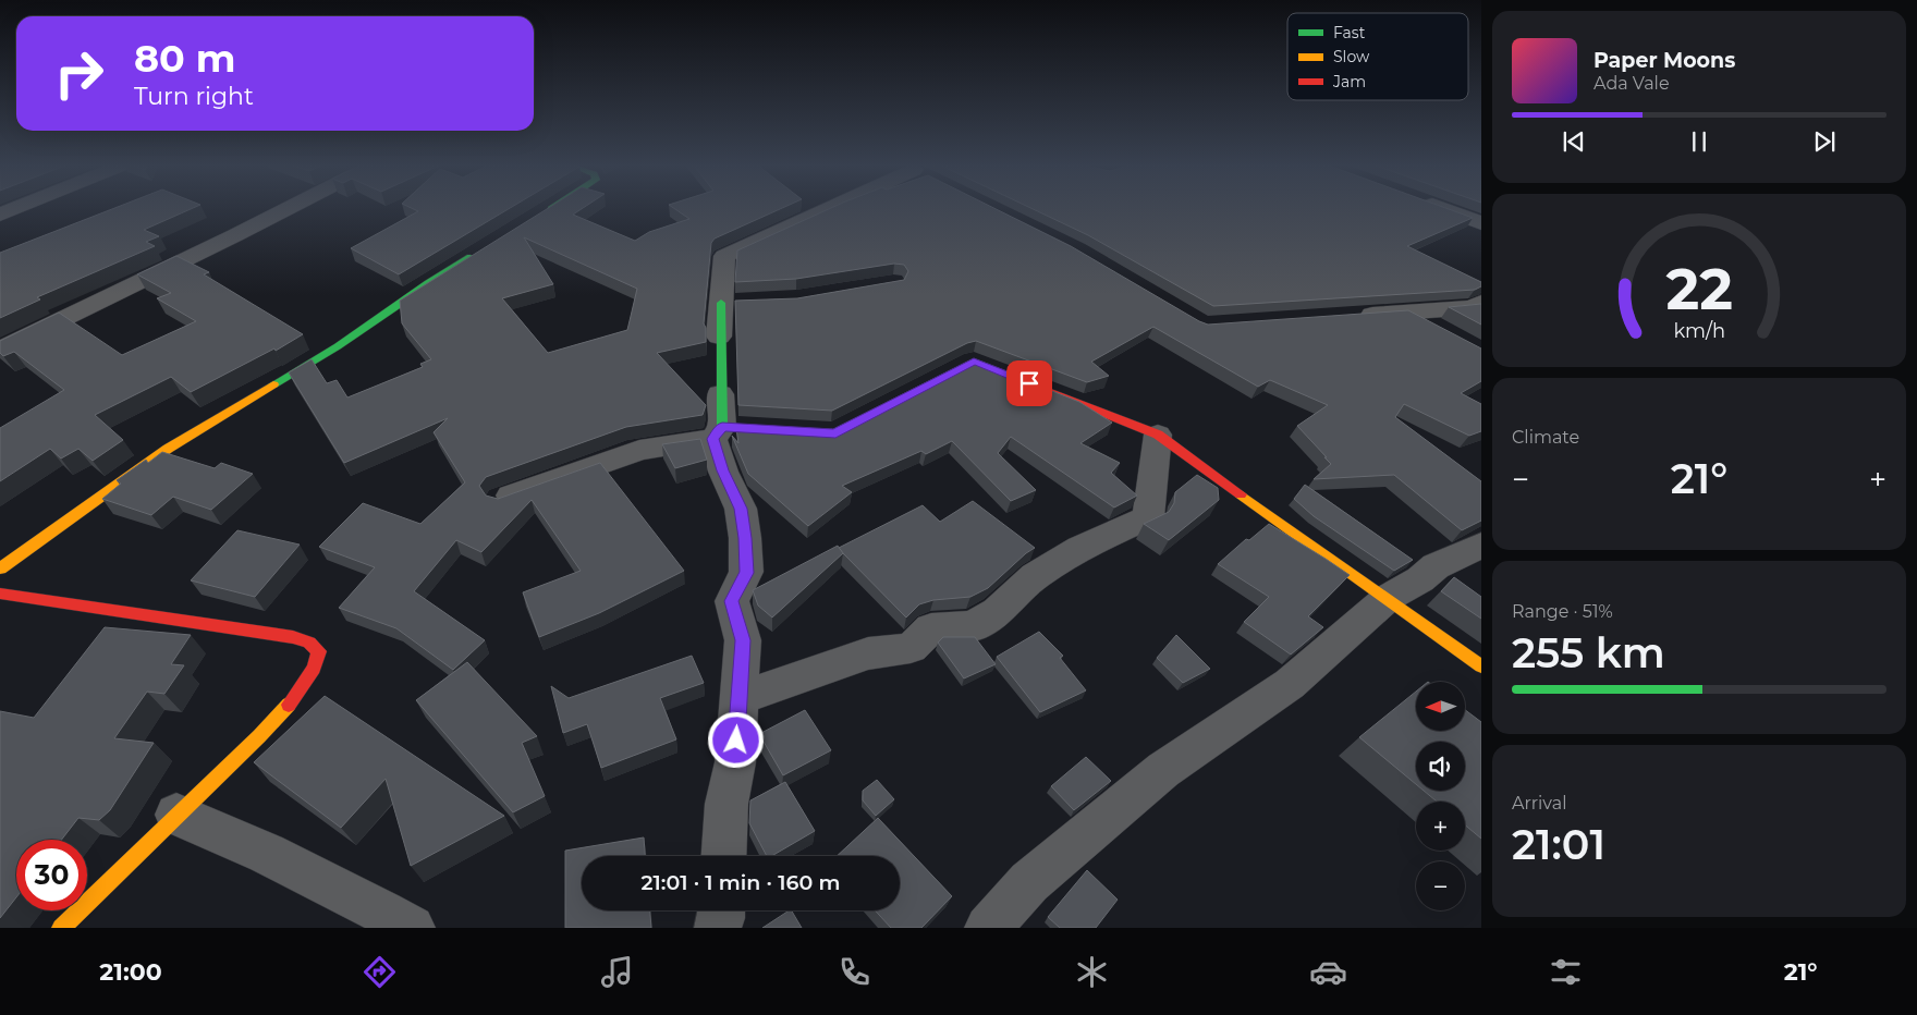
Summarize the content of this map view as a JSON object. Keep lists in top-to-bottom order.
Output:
{
  "legend": ["Fast", "Slow", "Jam"],
  "north": "left",
  "page": {
    "turn": ["80 m", "Turn right"],
    "song": ["Paper Moons", "Ada Vale"],
    "tile": [
      "Climate",
      ["Range · 51%", "255 km"],
      ["Arrival", "21:01"]
    ],
    "heat": ["−", "21°", "+"],
    "map_buttons": ["+", "−"],
    "limit": "30",
    "trip": "21:01 · 1 min · 160 m",
    "tabs": ["21:00", "21°"],
    "gauge": ["22", "km/h"]
  }
}
